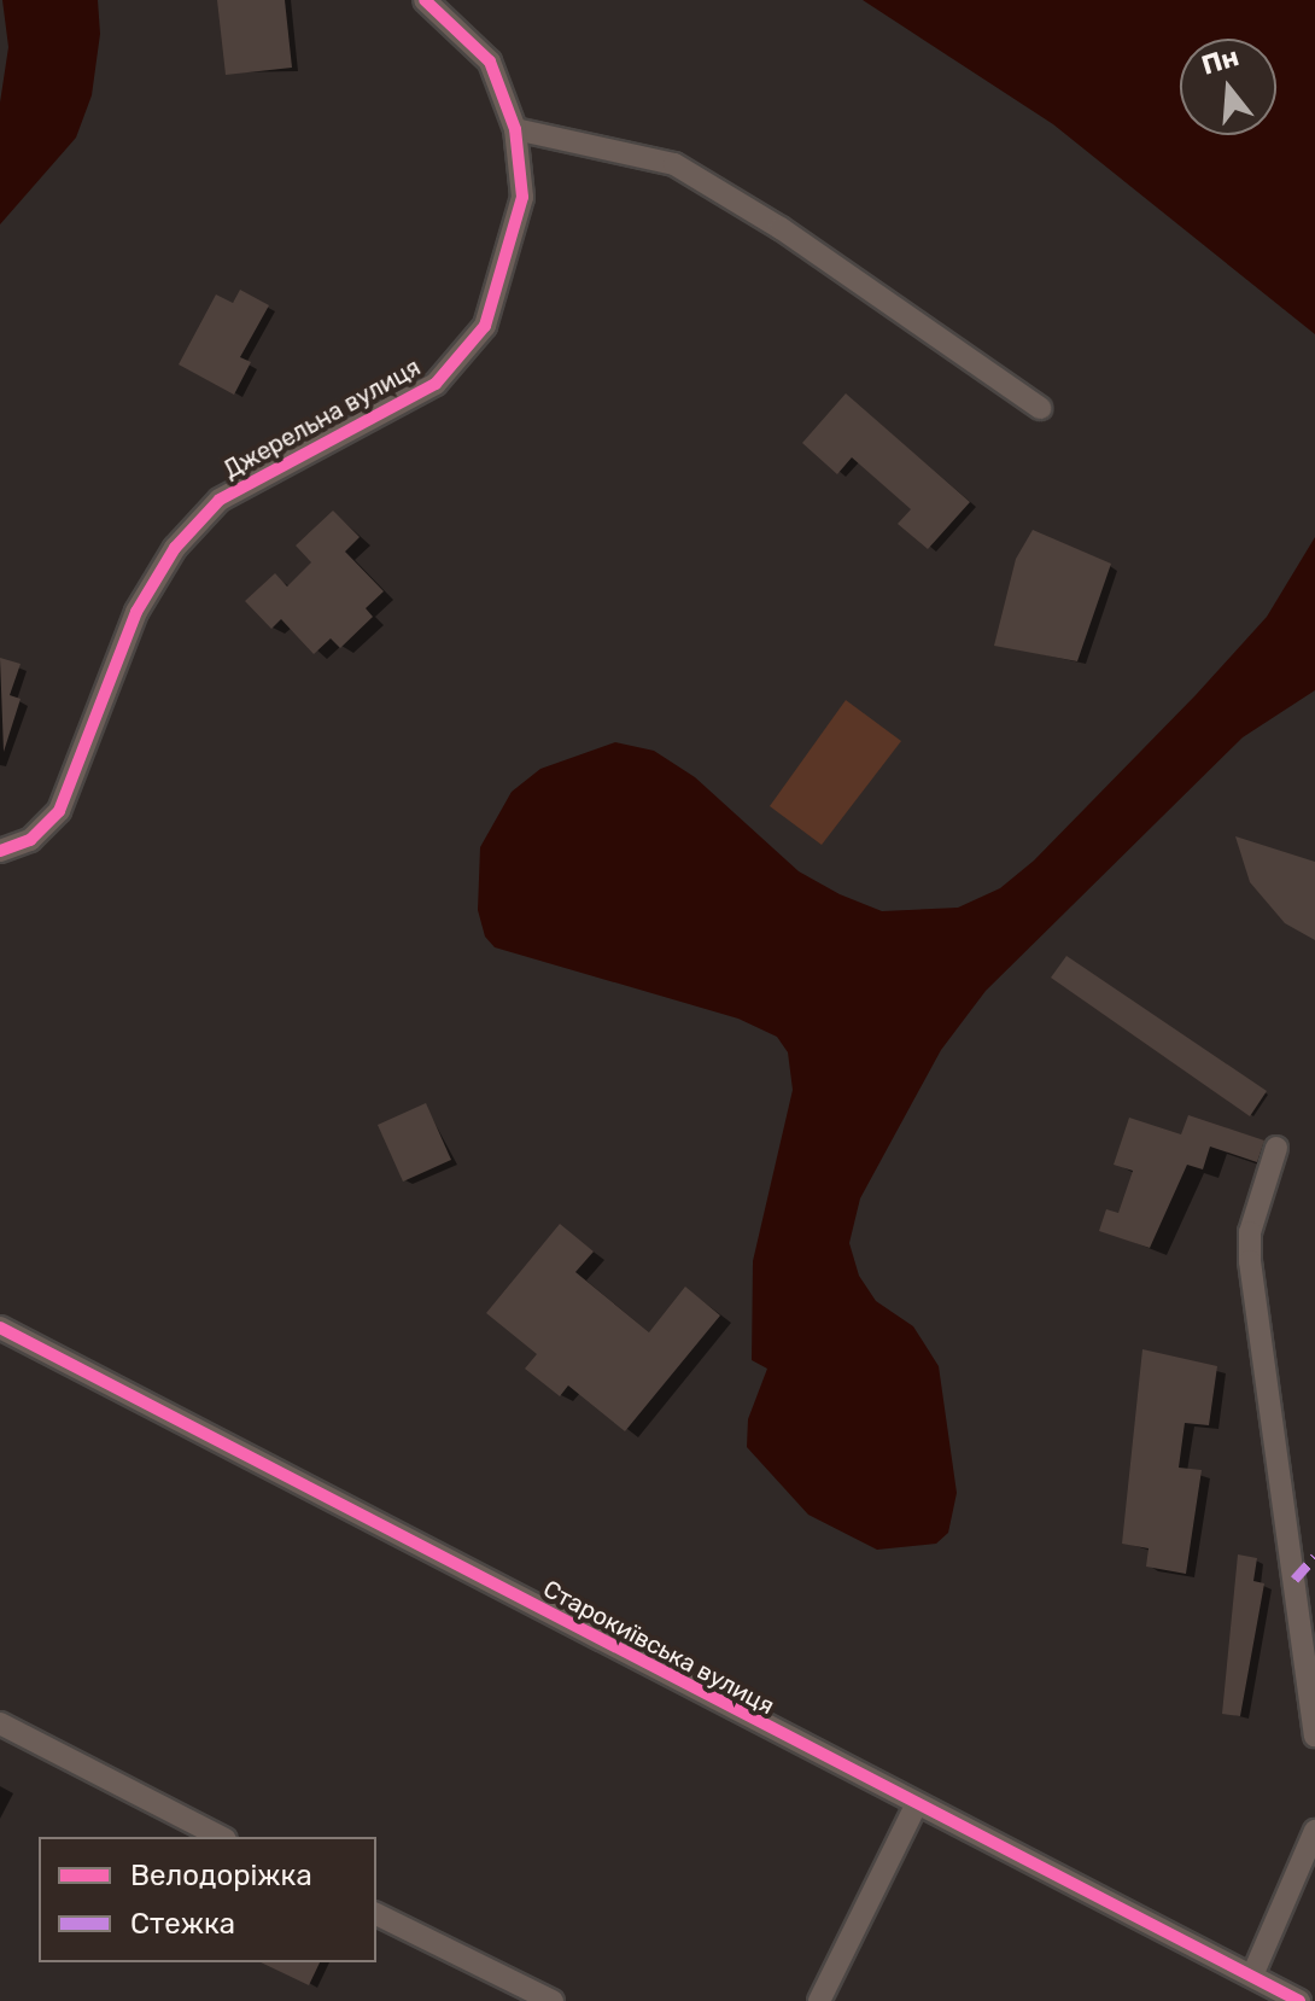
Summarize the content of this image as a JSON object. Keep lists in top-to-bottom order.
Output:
{
  "streets": {
    "street": ["Джерельна вулиця", "Старокиївська вулиця"]
  },
  "legend": ["Велодоріжка", "Стежка"],
  "north": "top"
}
